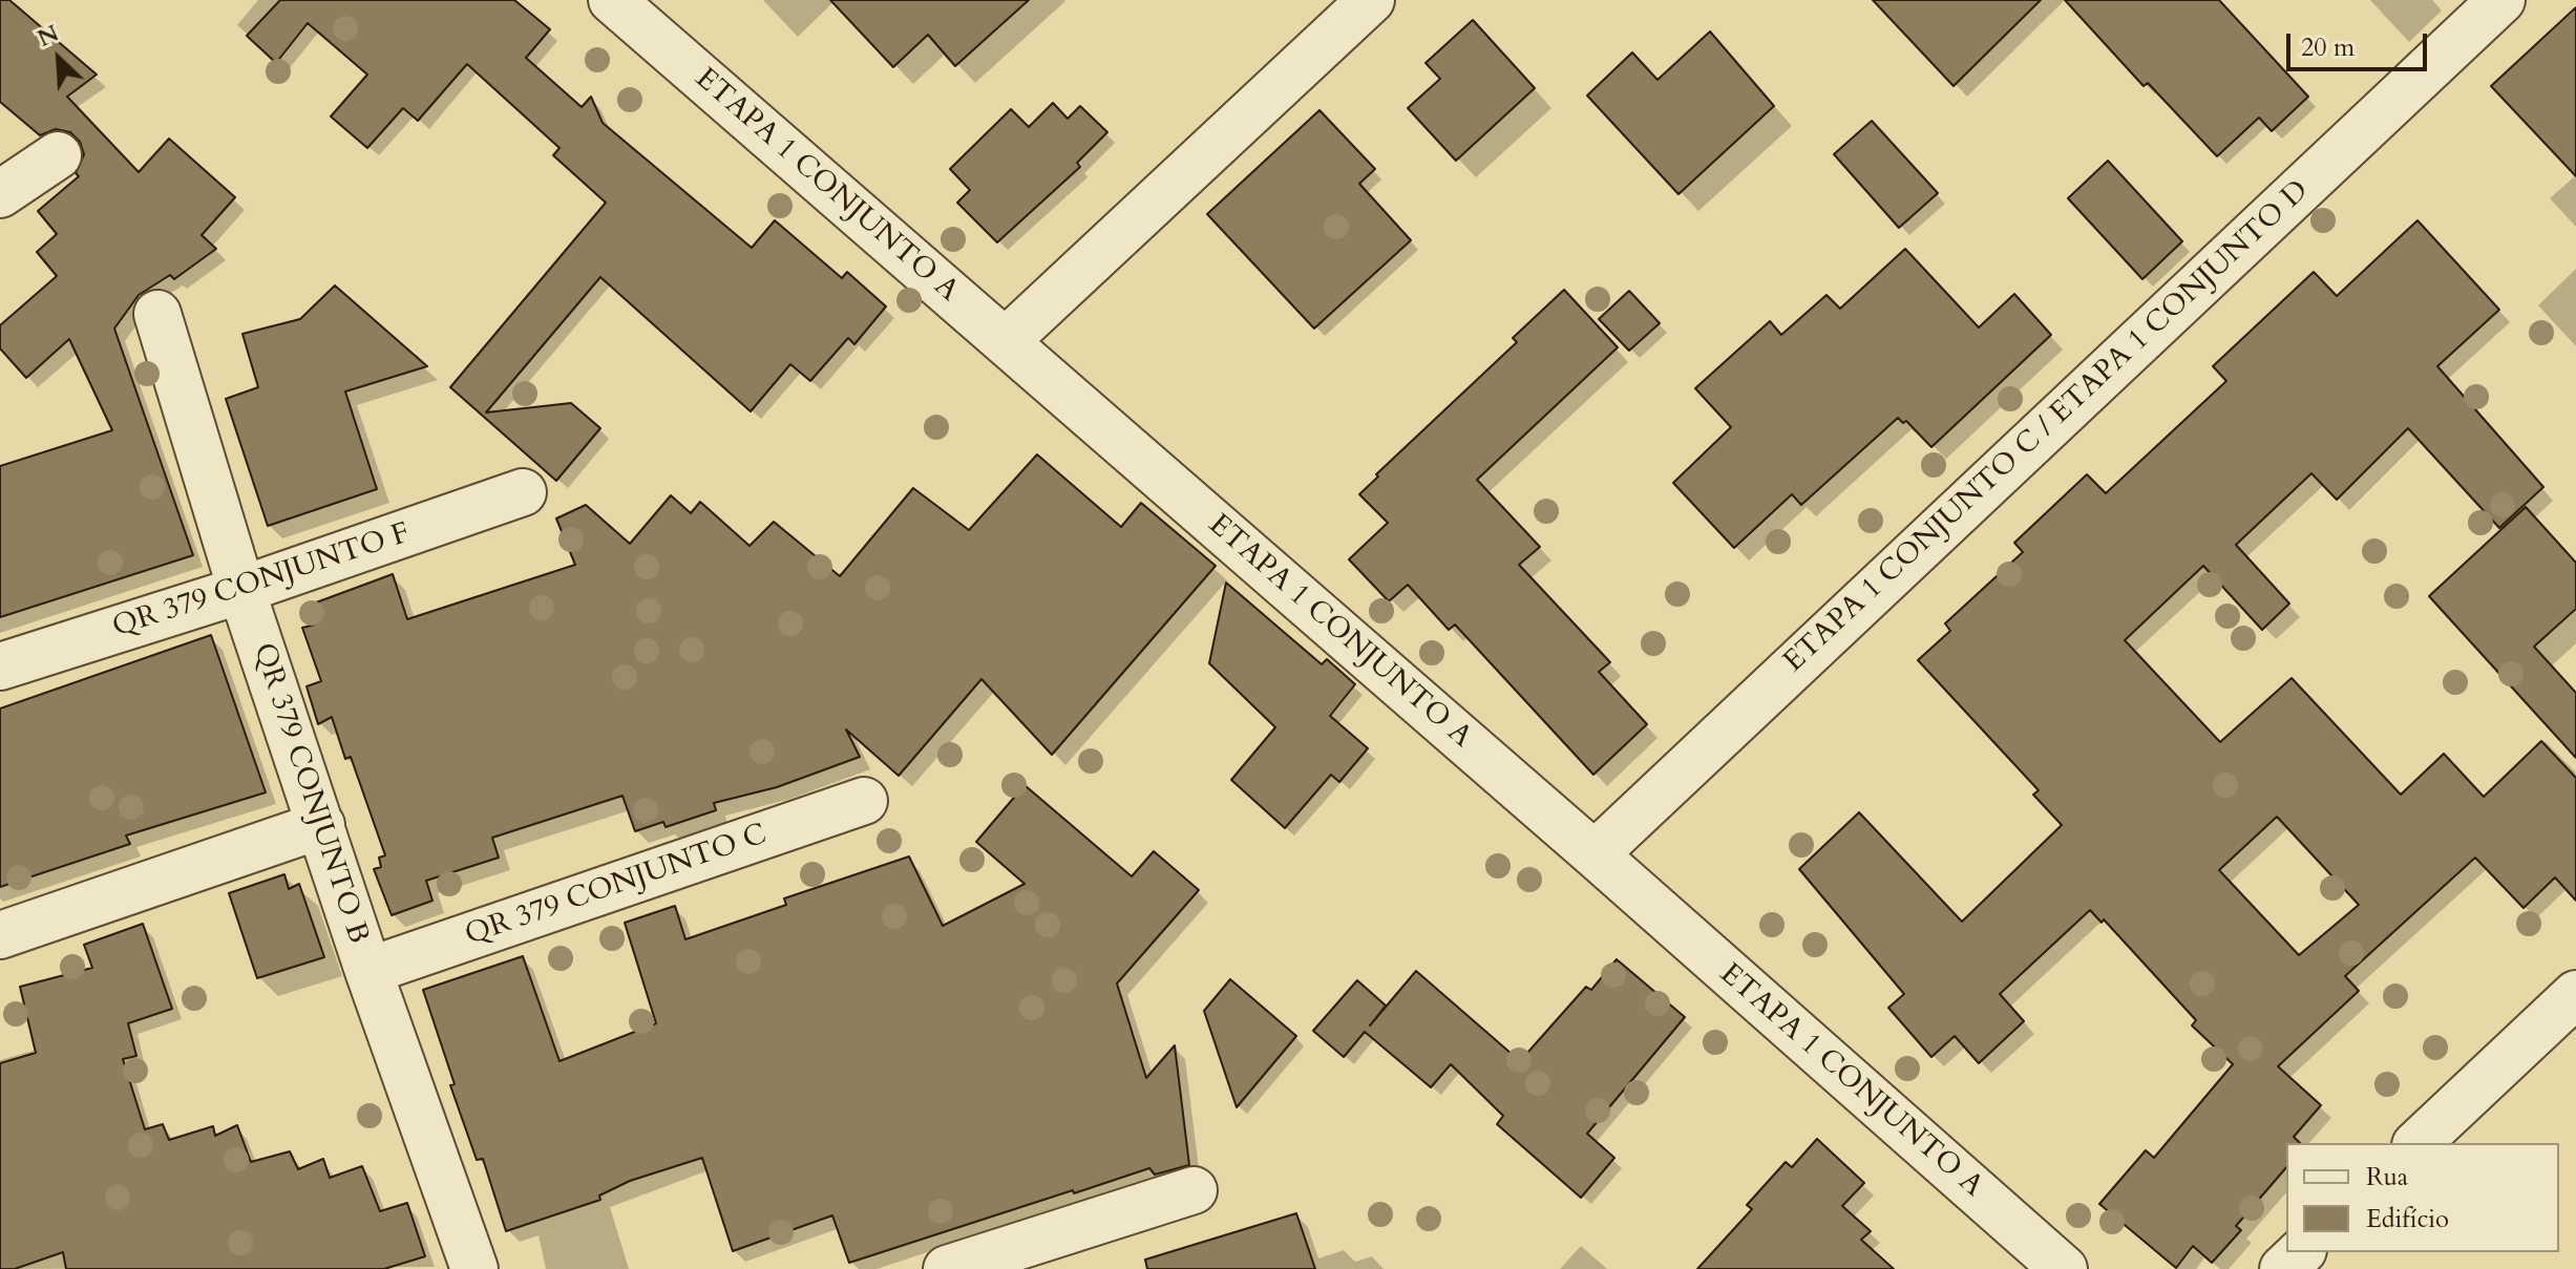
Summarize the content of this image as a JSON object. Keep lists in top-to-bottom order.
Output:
{
  "streets": {
    "street": [
      "ETAPA 1 CONJUNTO A",
      "ETAPA 1 CONJUNTO C / ETAPA 1 CONJUNTO D",
      "QR 379 CONJUNTO F",
      "QR 379 CONJUNTO B",
      "QR 379 CONJUNTO C"
    ]
  },
  "crossings": [
    ["ETAPA 1 CONJUNTO A", "ETAPA 1 CONJUNTO C / ETAPA 1 CONJUNTO D"],
    ["QR 379 CONJUNTO F", "QR 379 CONJUNTO B"],
    ["QR 379 CONJUNTO B", "QR 379 CONJUNTO C"]
  ],
  "legend": ["Rua", "Edifício"],
  "scale_bar": "20 m",
  "north": "top left"
}
